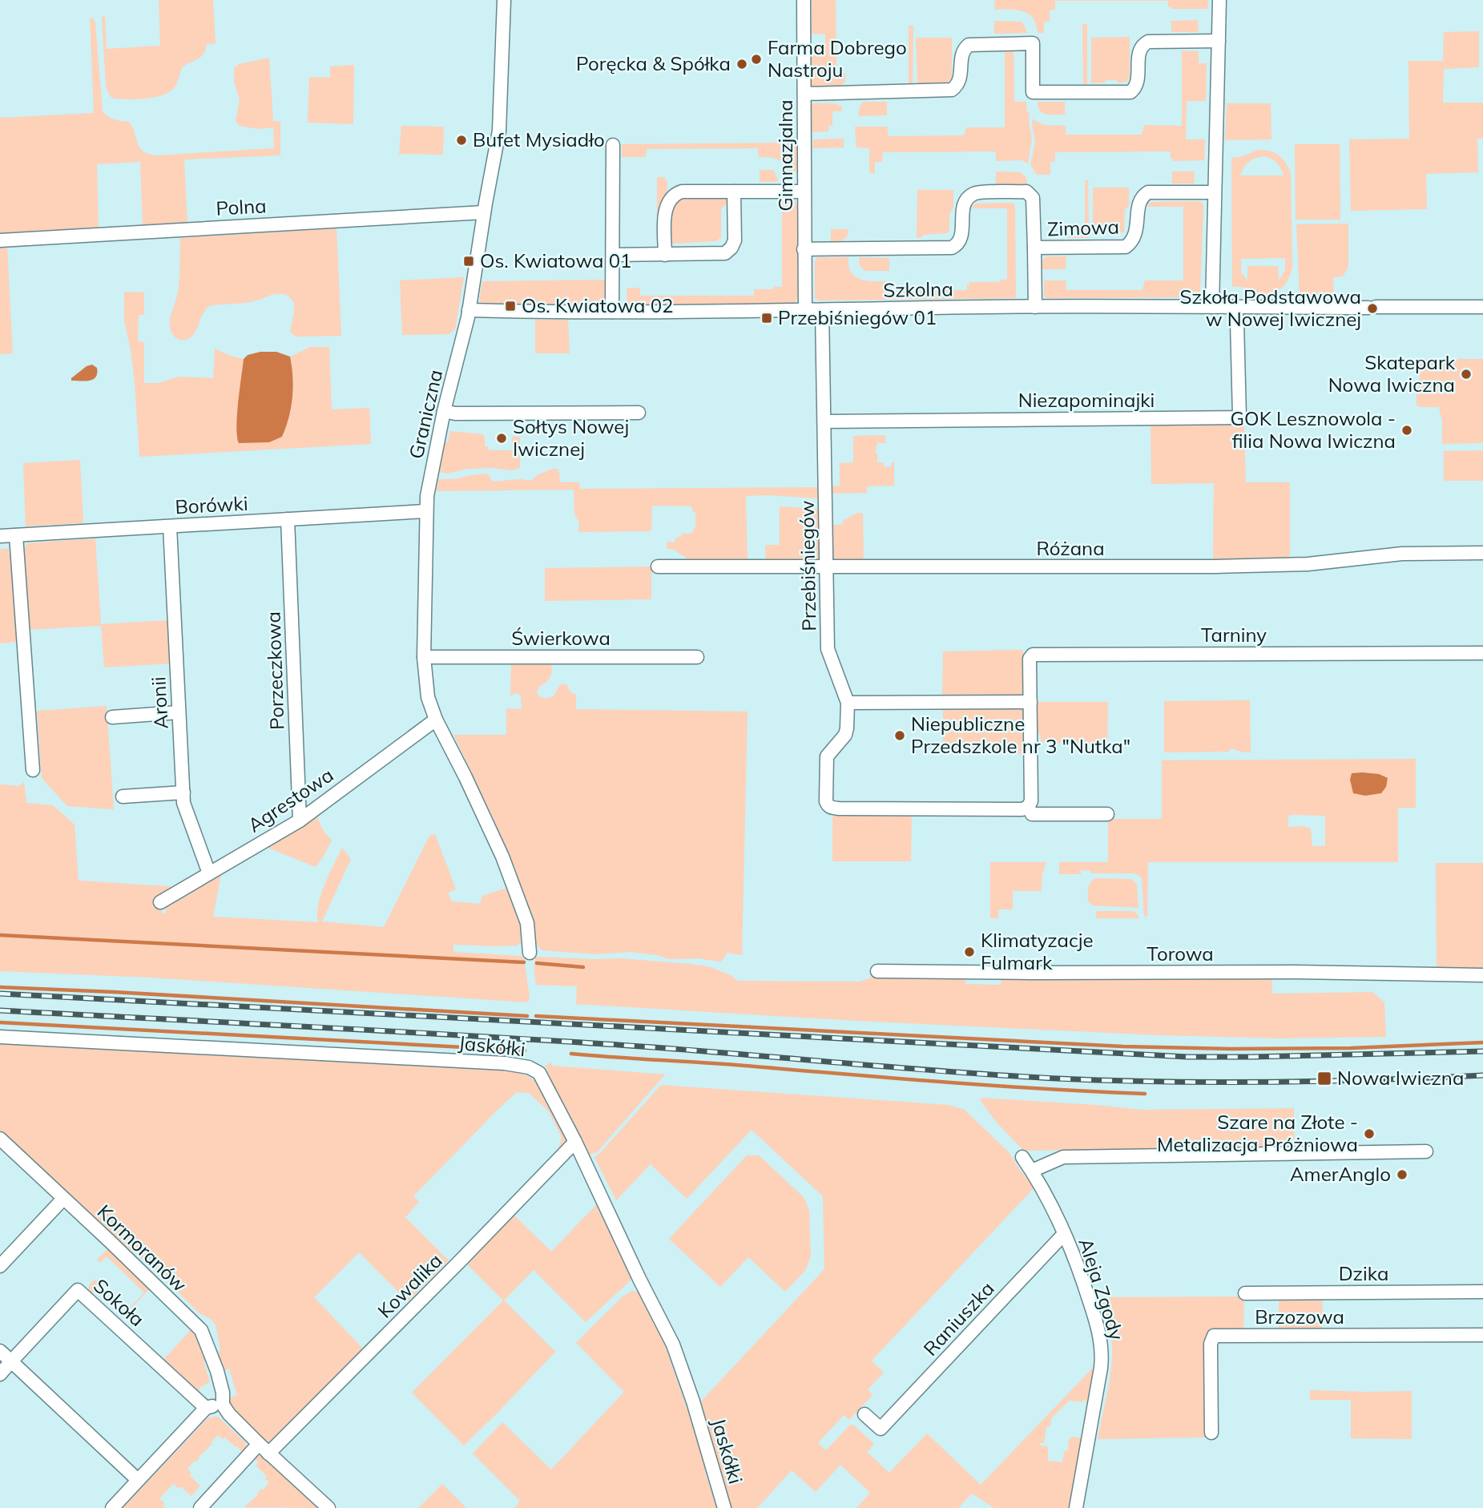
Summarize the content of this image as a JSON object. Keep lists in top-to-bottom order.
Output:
{
  "streets": {
    "street": [
      "Gimnazjalna",
      "Polna",
      "Zimowa",
      "Szkolna",
      "Niezapominajki",
      "Graniczna",
      "Borówki",
      "Różana",
      "Przebiśniegów",
      "Tarniny",
      "Świerkowa",
      "Porzeczkowa",
      "Aronii",
      "Agrestowa",
      "Torowa",
      "Jaskółki",
      "Kormoranów",
      "Dzika",
      "Kowalika",
      "Aleja Zgody",
      "Sokoła",
      "Brzozowa",
      "Raniuszka"
    ]
  },
  "crossings": [
    ["Gimnazjalna", "Zimowa"],
    ["Gimnazjalna", "Szkolna"],
    ["Polna", "Graniczna"],
    ["Szkolna", "Niezapominajki"],
    ["Szkolna", "Graniczna"],
    ["Szkolna", "Przebiśniegów"],
    ["Niezapominajki", "Przebiśniegów"],
    ["Graniczna", "Borówki"],
    ["Graniczna", "Świerkowa"],
    ["Graniczna", "Agrestowa"],
    ["Borówki", "Porzeczkowa"],
    ["Borówki", "Aronii"],
    ["Różana", "Przebiśniegów"],
    ["Przebiśniegów", "Tarniny"],
    ["Porzeczkowa", "Agrestowa"],
    ["Aronii", "Agrestowa"],
    ["Jaskółki", "Kowalika"],
    ["Aleja Zgody", "Raniuszka"]
  ],
  "places": {
    "other": [
      "Farma Dobrego Nastroju",
      "Poręcka & Spółka",
      "Bufet Mysiadło",
      "Szkoła Podstawowa w Nowej Iwicznej",
      "Skatepark Nowa Iwiczna",
      "GOK Lesznowola - filia Nowa Iwiczna",
      "Sołtys Nowej Iwicznej",
      "Niepubliczne Przedszkole nr 3 \"Nutka\"",
      "Klimatyzacje Fulmark",
      "Szare na Złote - Metalizacja Próżniowa",
      "AmerAnglo"
    ],
    "transit": [
      "Os. Kwiatowa 01",
      "Os. Kwiatowa 02",
      "Przebiśniegów 01",
      "Nowa Iwiczna"
    ]
  }
}
